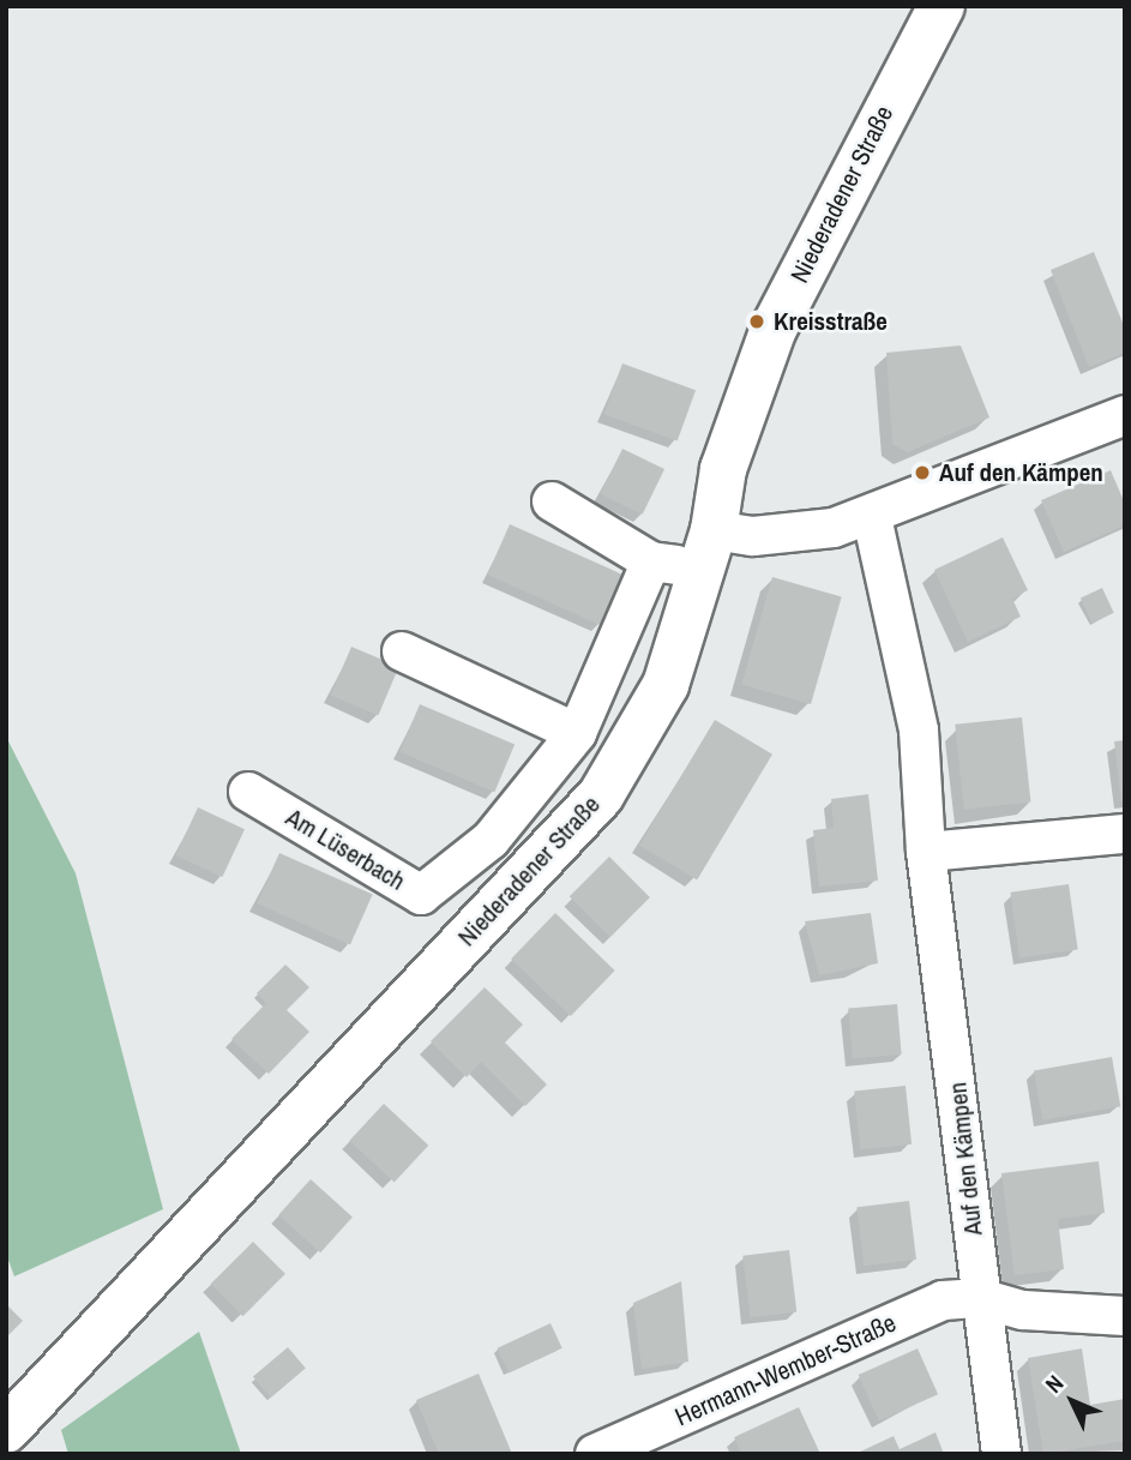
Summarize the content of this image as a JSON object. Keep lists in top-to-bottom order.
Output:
{
  "streets": {
    "street": [
      "Niederadener Straße",
      "Am Lüserbach",
      "Auf den Kämpen",
      "Hermann-Wember-Straße"
    ]
  },
  "crossings": [
    ["Auf den Kämpen", "Hermann-Wember-Straße"]
  ],
  "places": ["Kreisstraße", "Auf den Kämpen"],
  "north": "top left"
}
